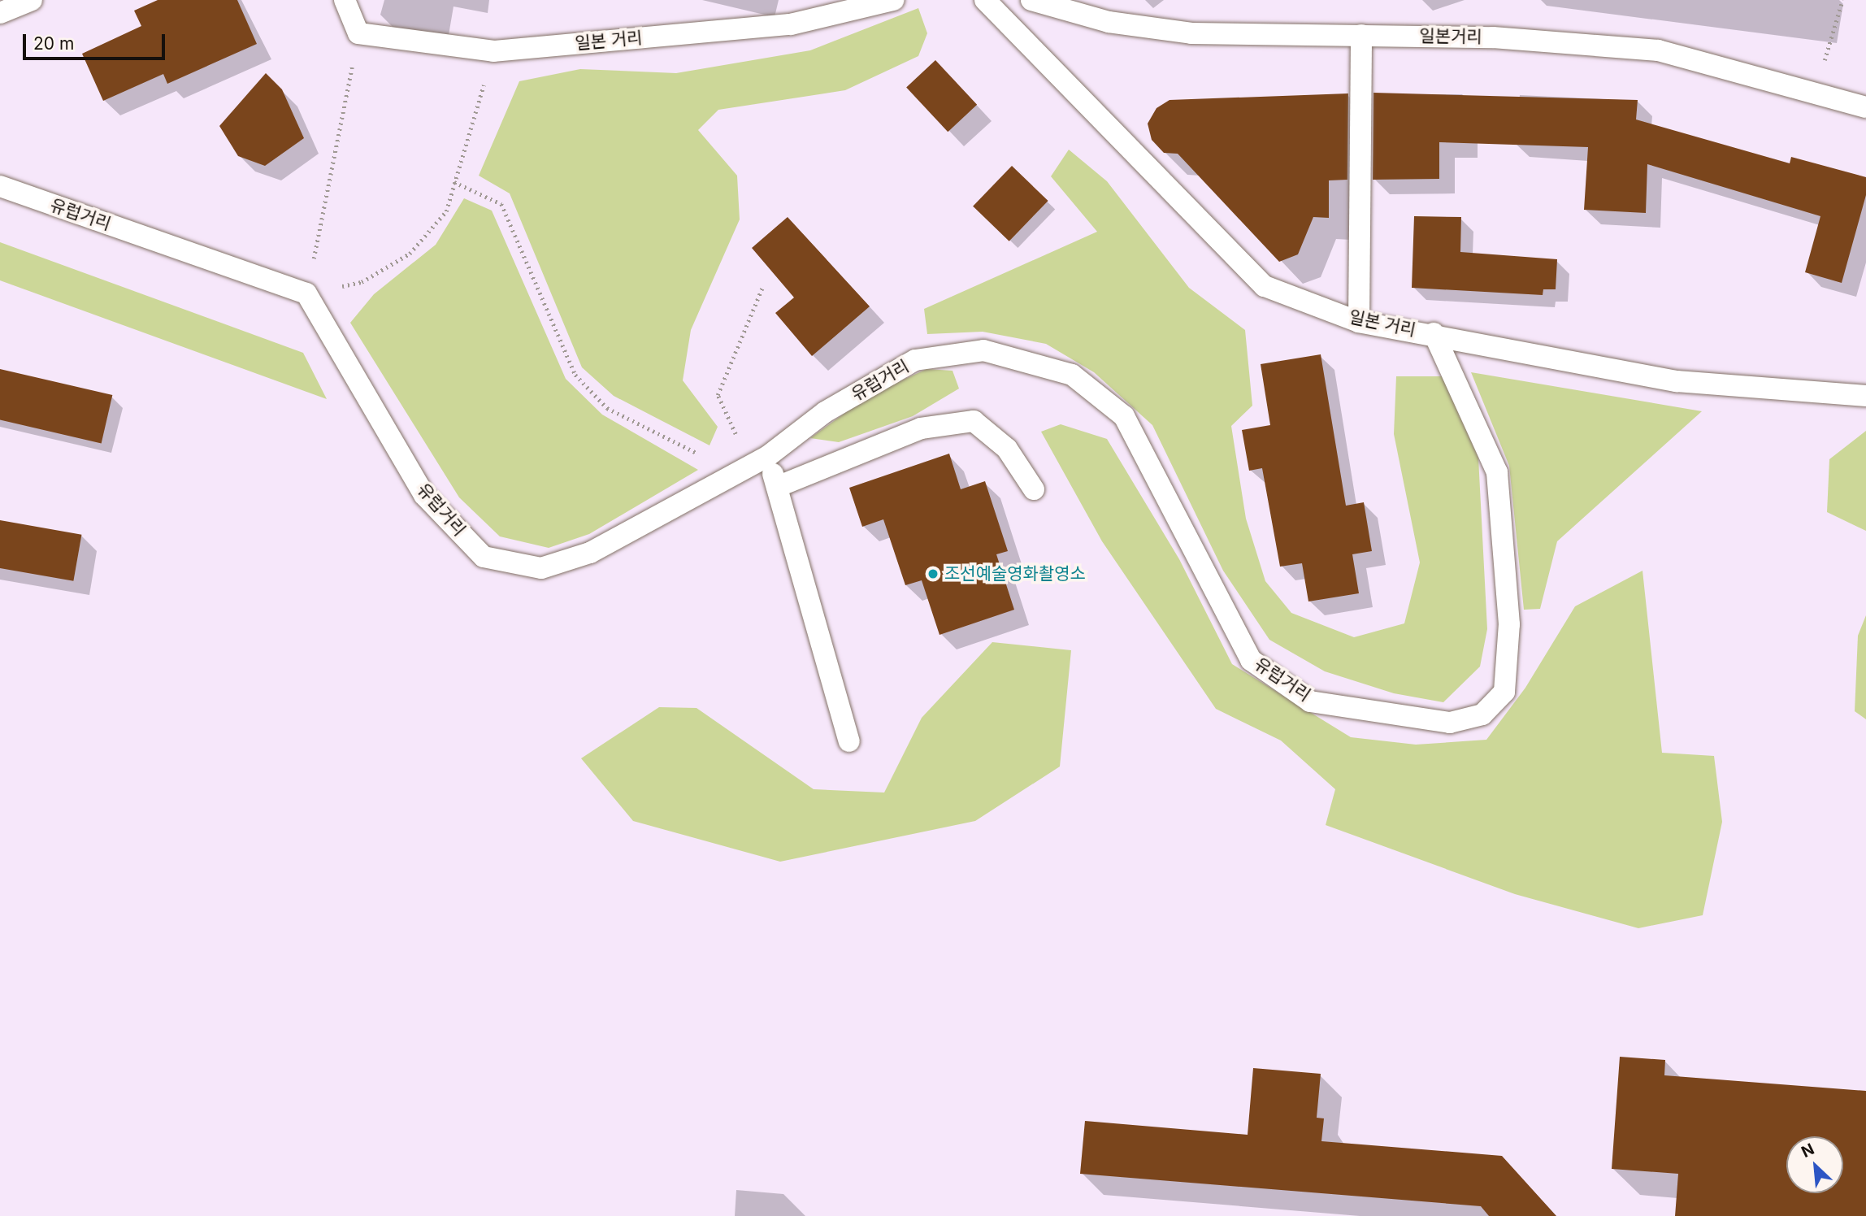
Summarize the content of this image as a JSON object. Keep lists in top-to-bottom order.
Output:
{
  "streets": {
    "lane": ["일본거리", "일본 거리", "유럽거리"]
  },
  "crossings": [
    ["일본 거리", "유럽거리"]
  ],
  "places": ["조선예술영화촬영소"],
  "scale_bar": "20 m",
  "north": "top left"
}
